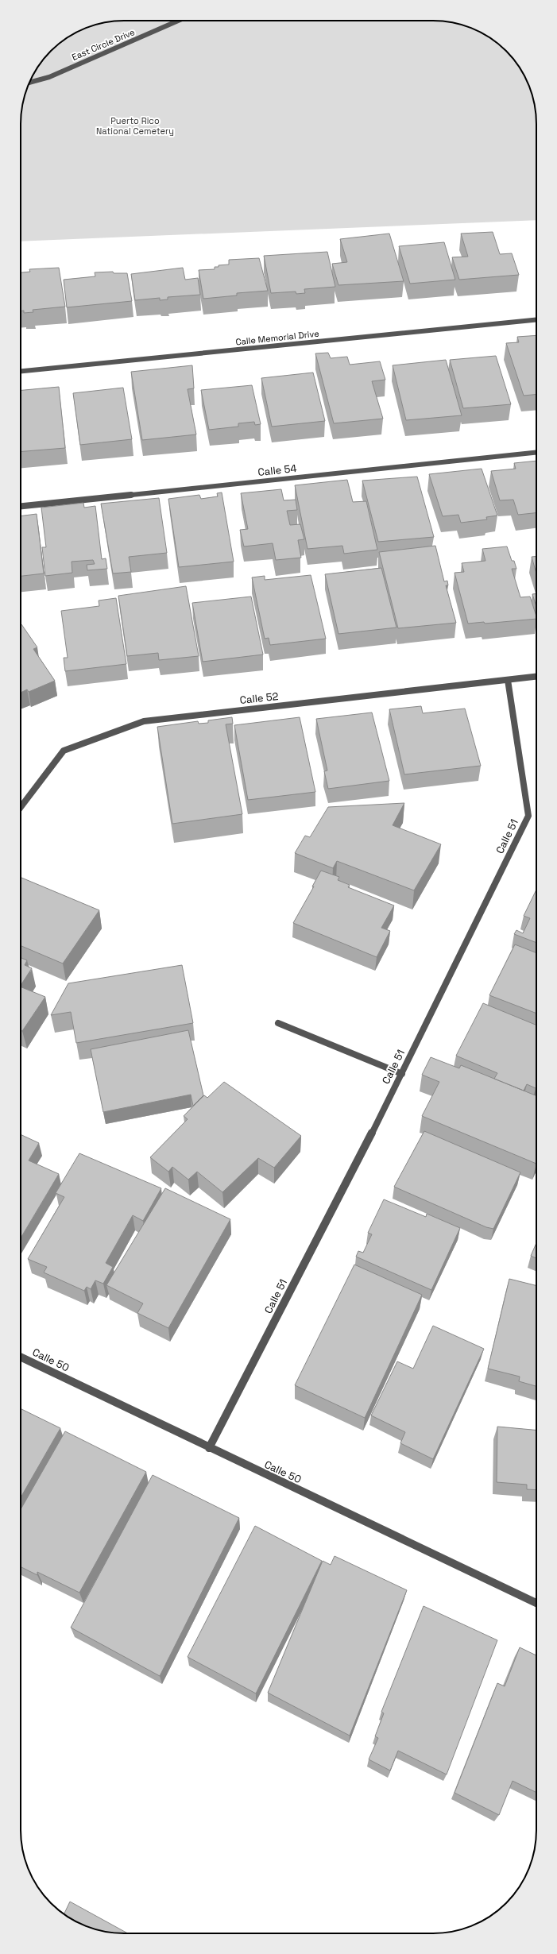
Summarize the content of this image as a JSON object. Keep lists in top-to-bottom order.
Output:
{
  "streets": {
    "street": [
      "East Circle Drive",
      "Calle Memorial Drive",
      "Calle 54",
      "Calle 52",
      "Calle 51",
      "Calle 50"
    ]
  },
  "crossings": [
    ["Calle 52", "Calle 51"],
    ["Calle 51", "Calle 50"]
  ],
  "parks": ["Puerto Rico National Cemetery"]
}
